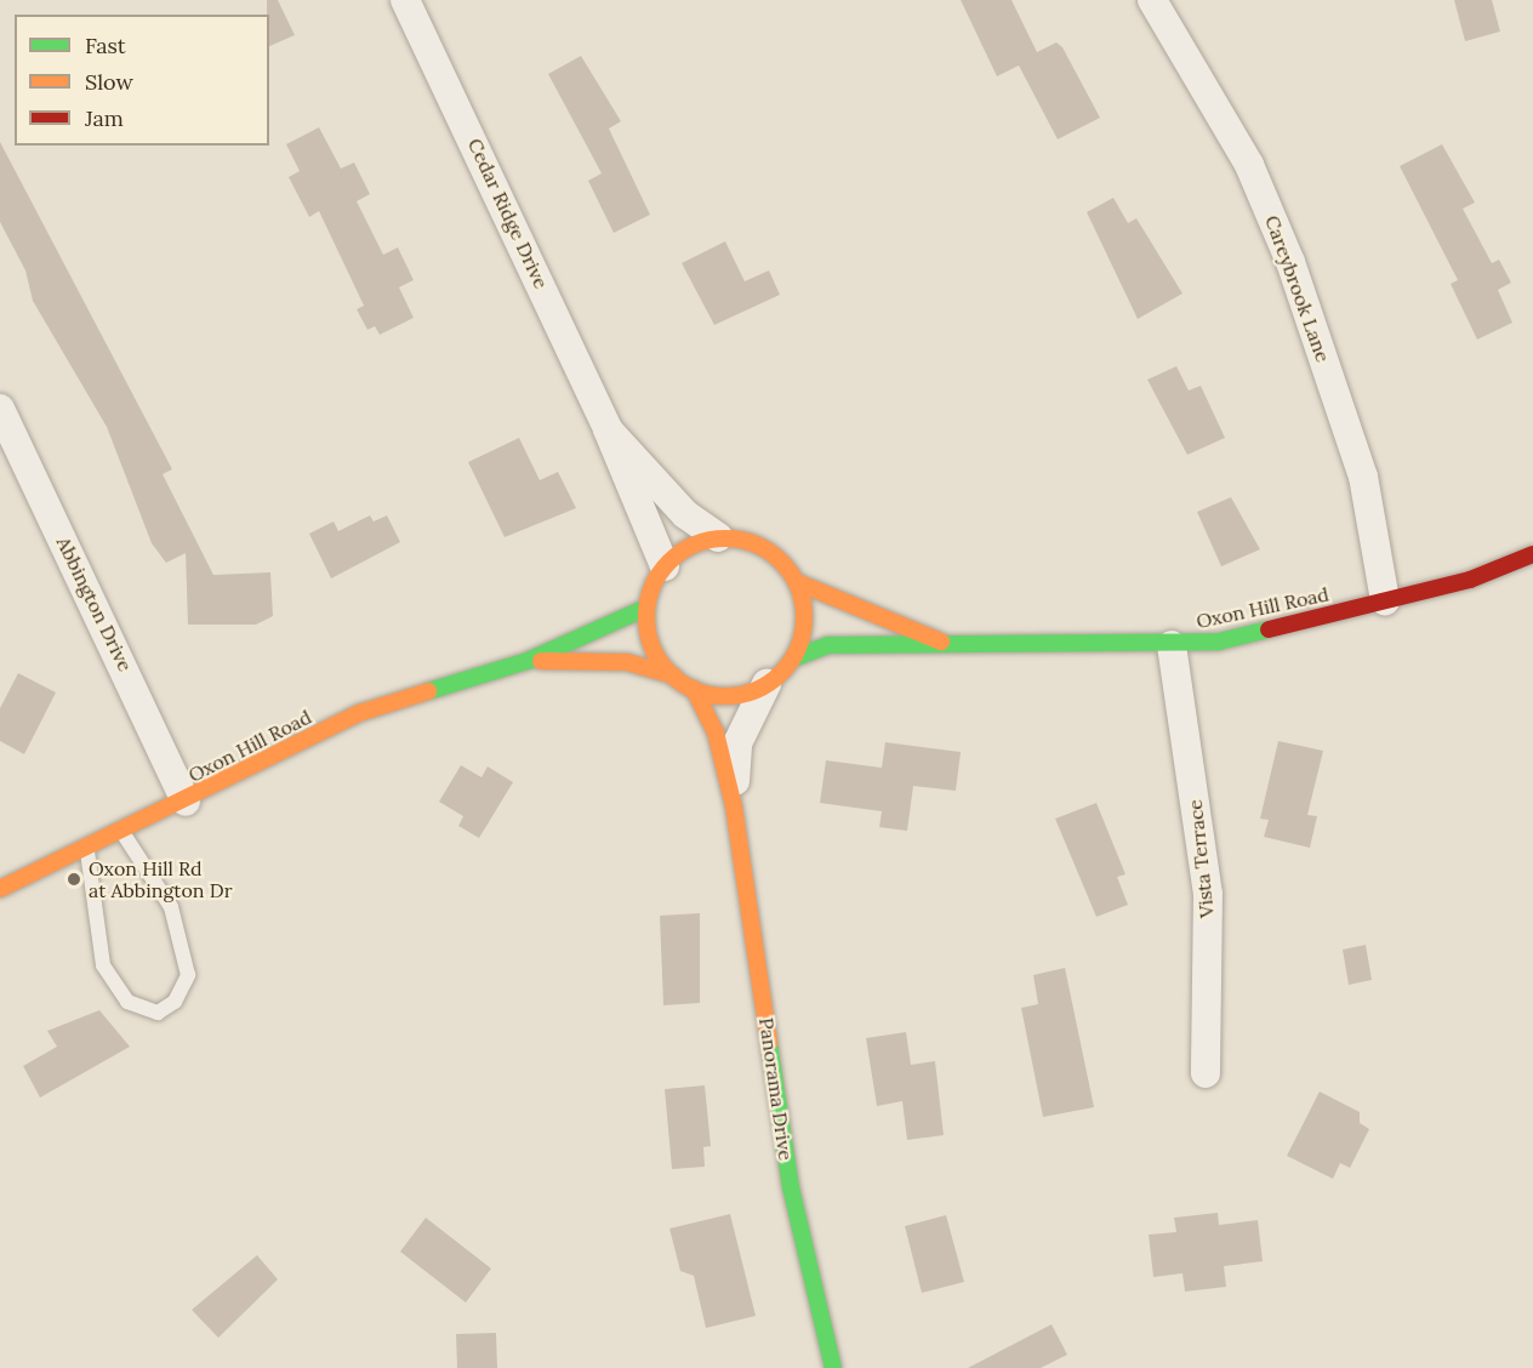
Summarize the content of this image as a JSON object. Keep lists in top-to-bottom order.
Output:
{
  "streets": {
    "main road": ["Oxon Hill Road", "Panorama Drive"],
    "street": [
      "Cedar Ridge Drive",
      "Careybrook Lane",
      "Abbington Drive",
      "Vista Terrace"
    ]
  },
  "crossings": [
    ["Cedar Ridge Drive", "Oxon Hill Road"],
    ["Cedar Ridge Drive", "Panorama Drive"],
    ["Careybrook Lane", "Oxon Hill Road"],
    ["Abbington Drive", "Oxon Hill Road"],
    ["Oxon Hill Road", "Vista Terrace"],
    ["Oxon Hill Road", "Panorama Drive"]
  ],
  "places": ["Oxon Hill Rd at Abbington Dr"],
  "legend": ["Fast", "Slow", "Jam"]
}
